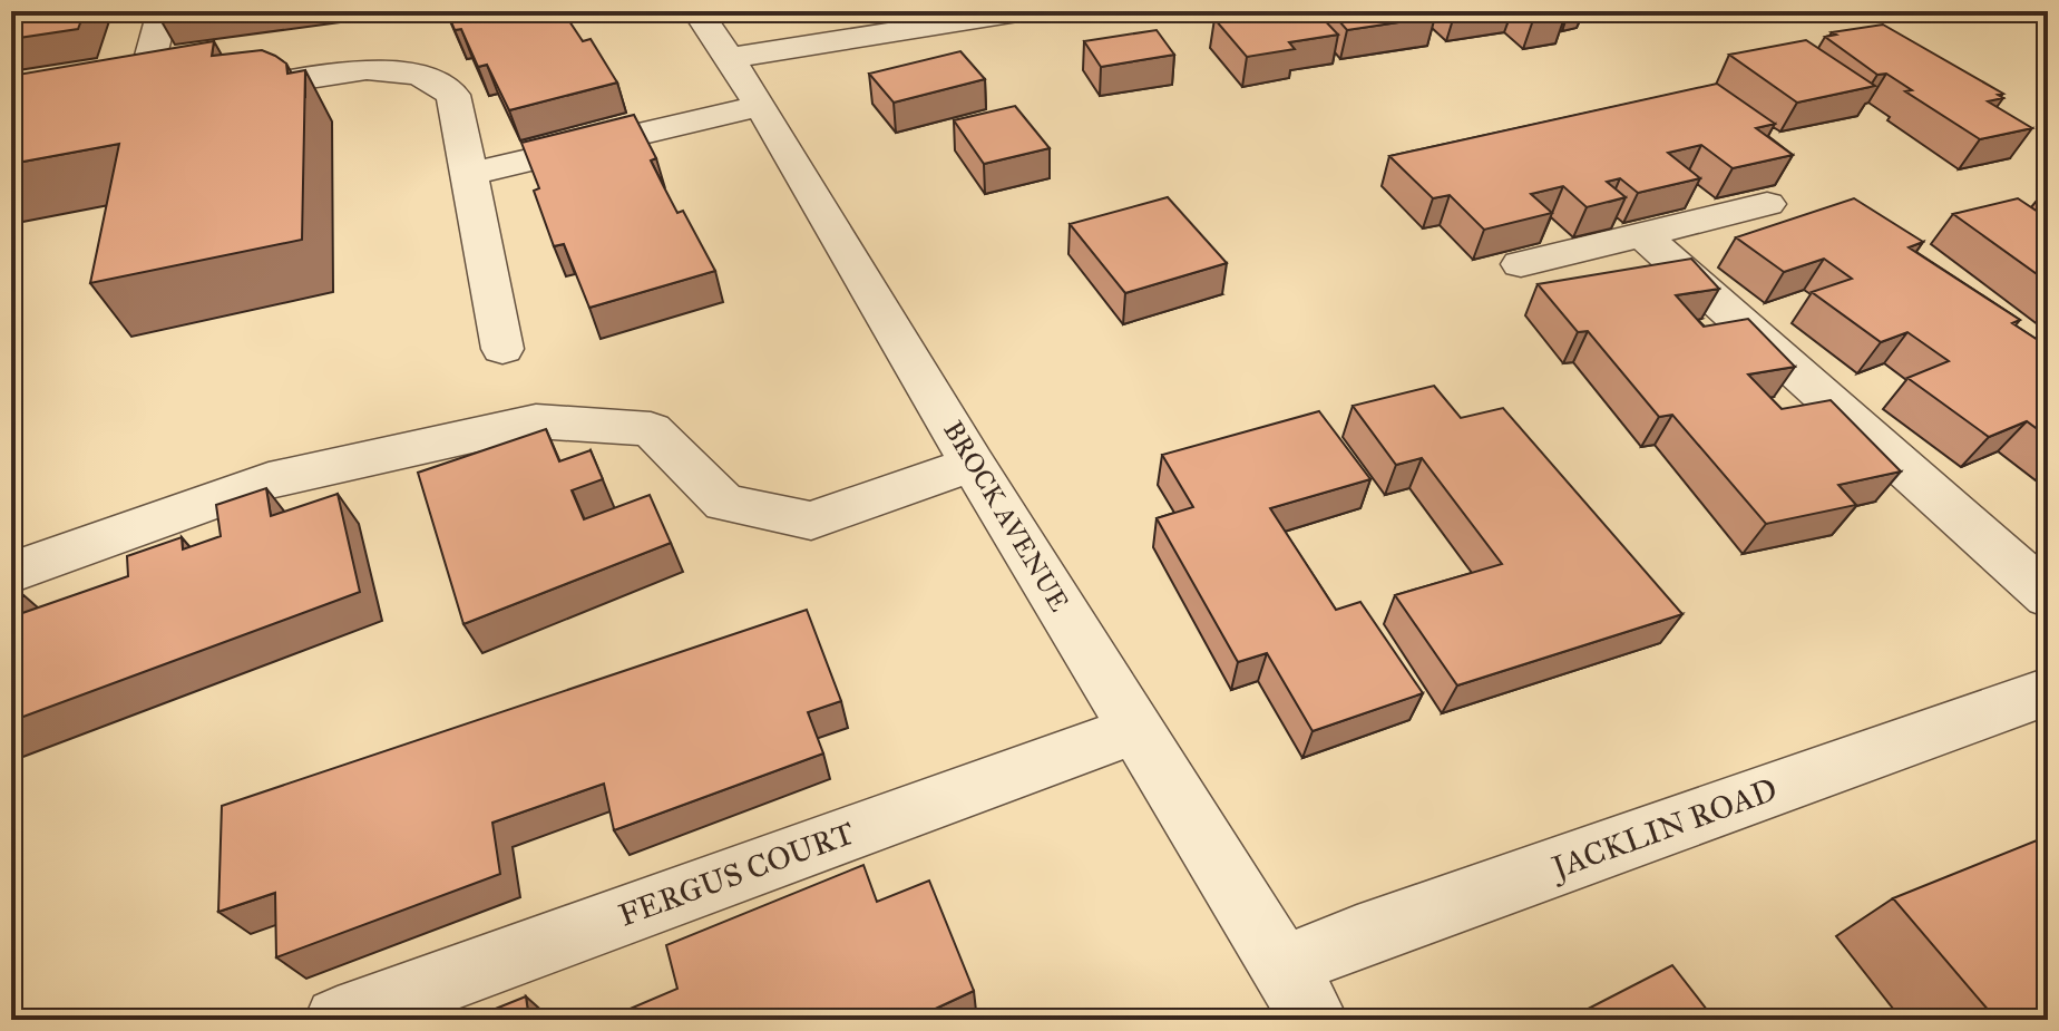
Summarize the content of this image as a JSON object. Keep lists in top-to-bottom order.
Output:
{
  "streets": {
    "street": ["BROCK AVENUE", "JACKLIN ROAD", "FERGUS COURT"]
  },
  "crossings": [
    ["BROCK AVENUE", "JACKLIN ROAD"],
    ["BROCK AVENUE", "FERGUS COURT"]
  ]
}
